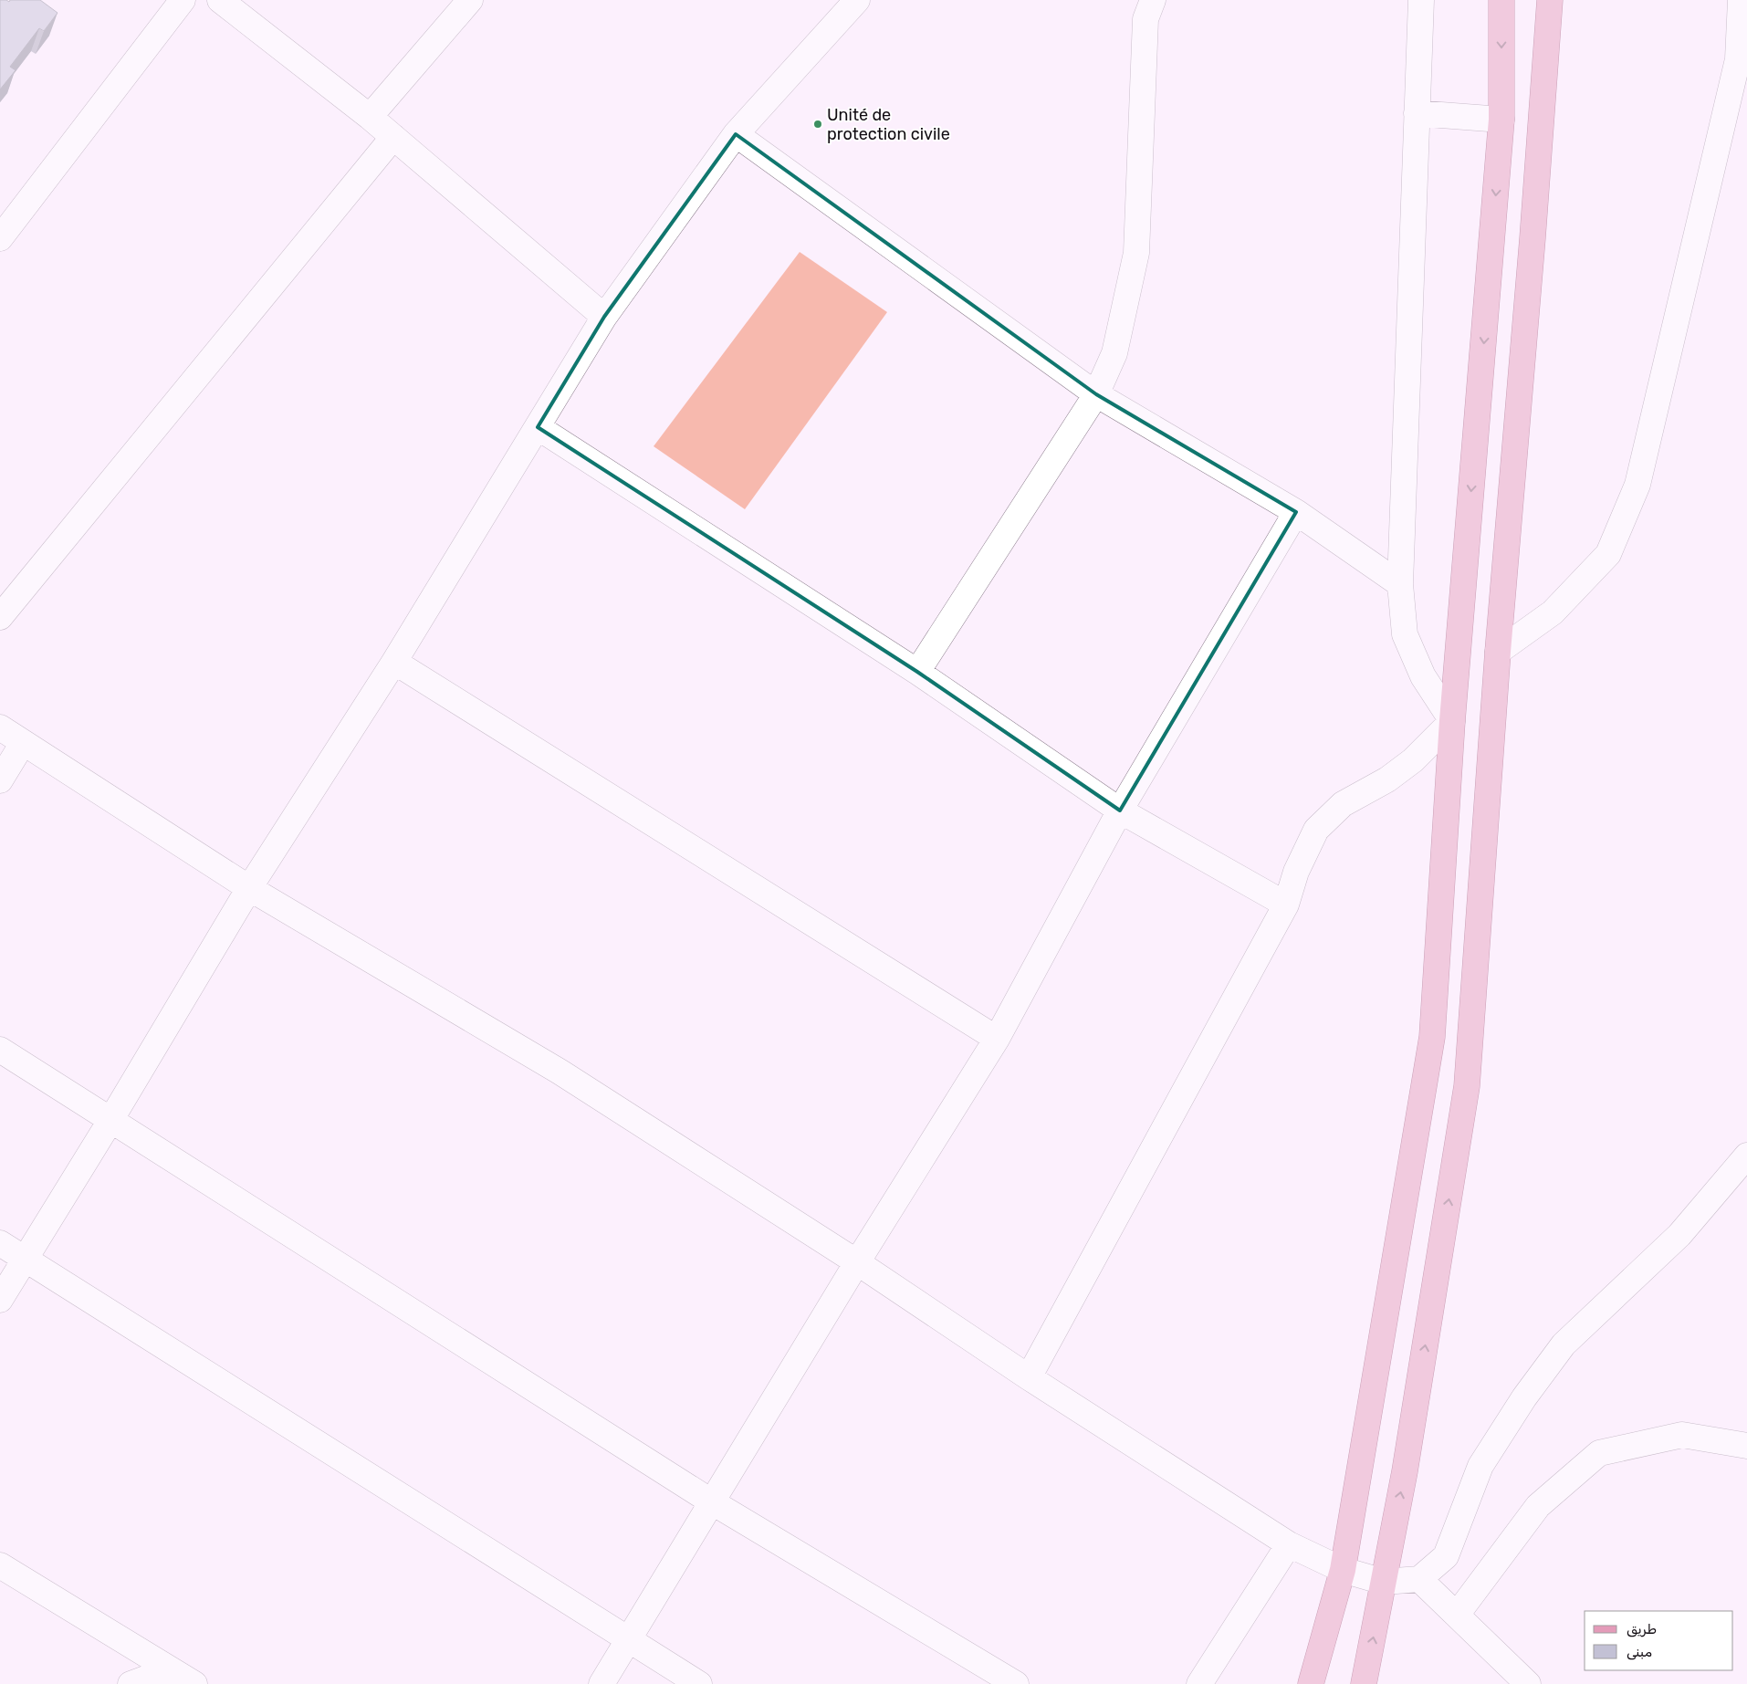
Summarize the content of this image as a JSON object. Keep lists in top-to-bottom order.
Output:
{
  "places": ["Unité de protection civile"],
  "legend": ["طريق", "مبنى"]
}
